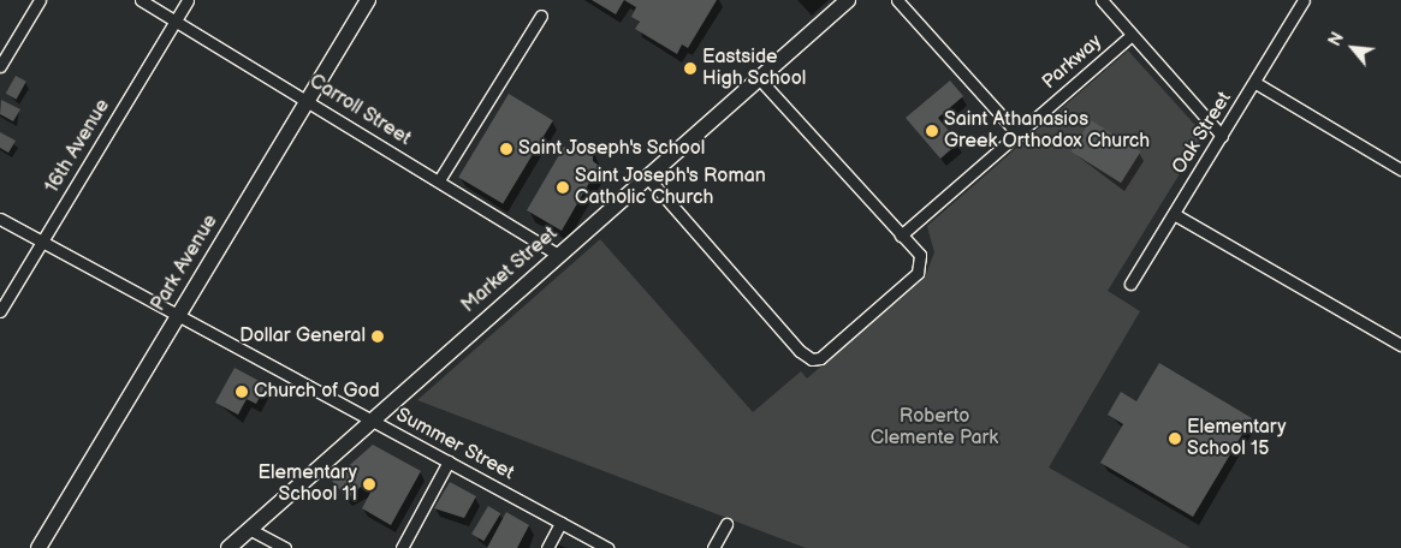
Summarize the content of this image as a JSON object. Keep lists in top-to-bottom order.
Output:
{
  "streets": {
    "main road": ["Park Avenue", "Market Street"],
    "street": [
      "Parkway",
      "Carroll Street",
      "Oak Street",
      "16th Avenue",
      "Summer Street"
    ]
  },
  "crossings": [
    ["Carroll Street", "16th Avenue"],
    ["Carroll Street", "Park Avenue"],
    ["Carroll Street", "Market Street"],
    ["16th Avenue", "Summer Street"],
    ["Park Avenue", "Summer Street"],
    ["Market Street", "Summer Street"]
  ],
  "parks": ["Roberto Clemente Park"],
  "places": [
    "Eastside High School",
    "Saint Athanasios Greek Orthodox Church",
    "Saint Joseph's School",
    "Saint Joseph's Roman Catholic Church",
    "Dollar General",
    "Church of God",
    "Elementary School 15",
    "Elementary School 11"
  ],
  "north": "top left"
}
